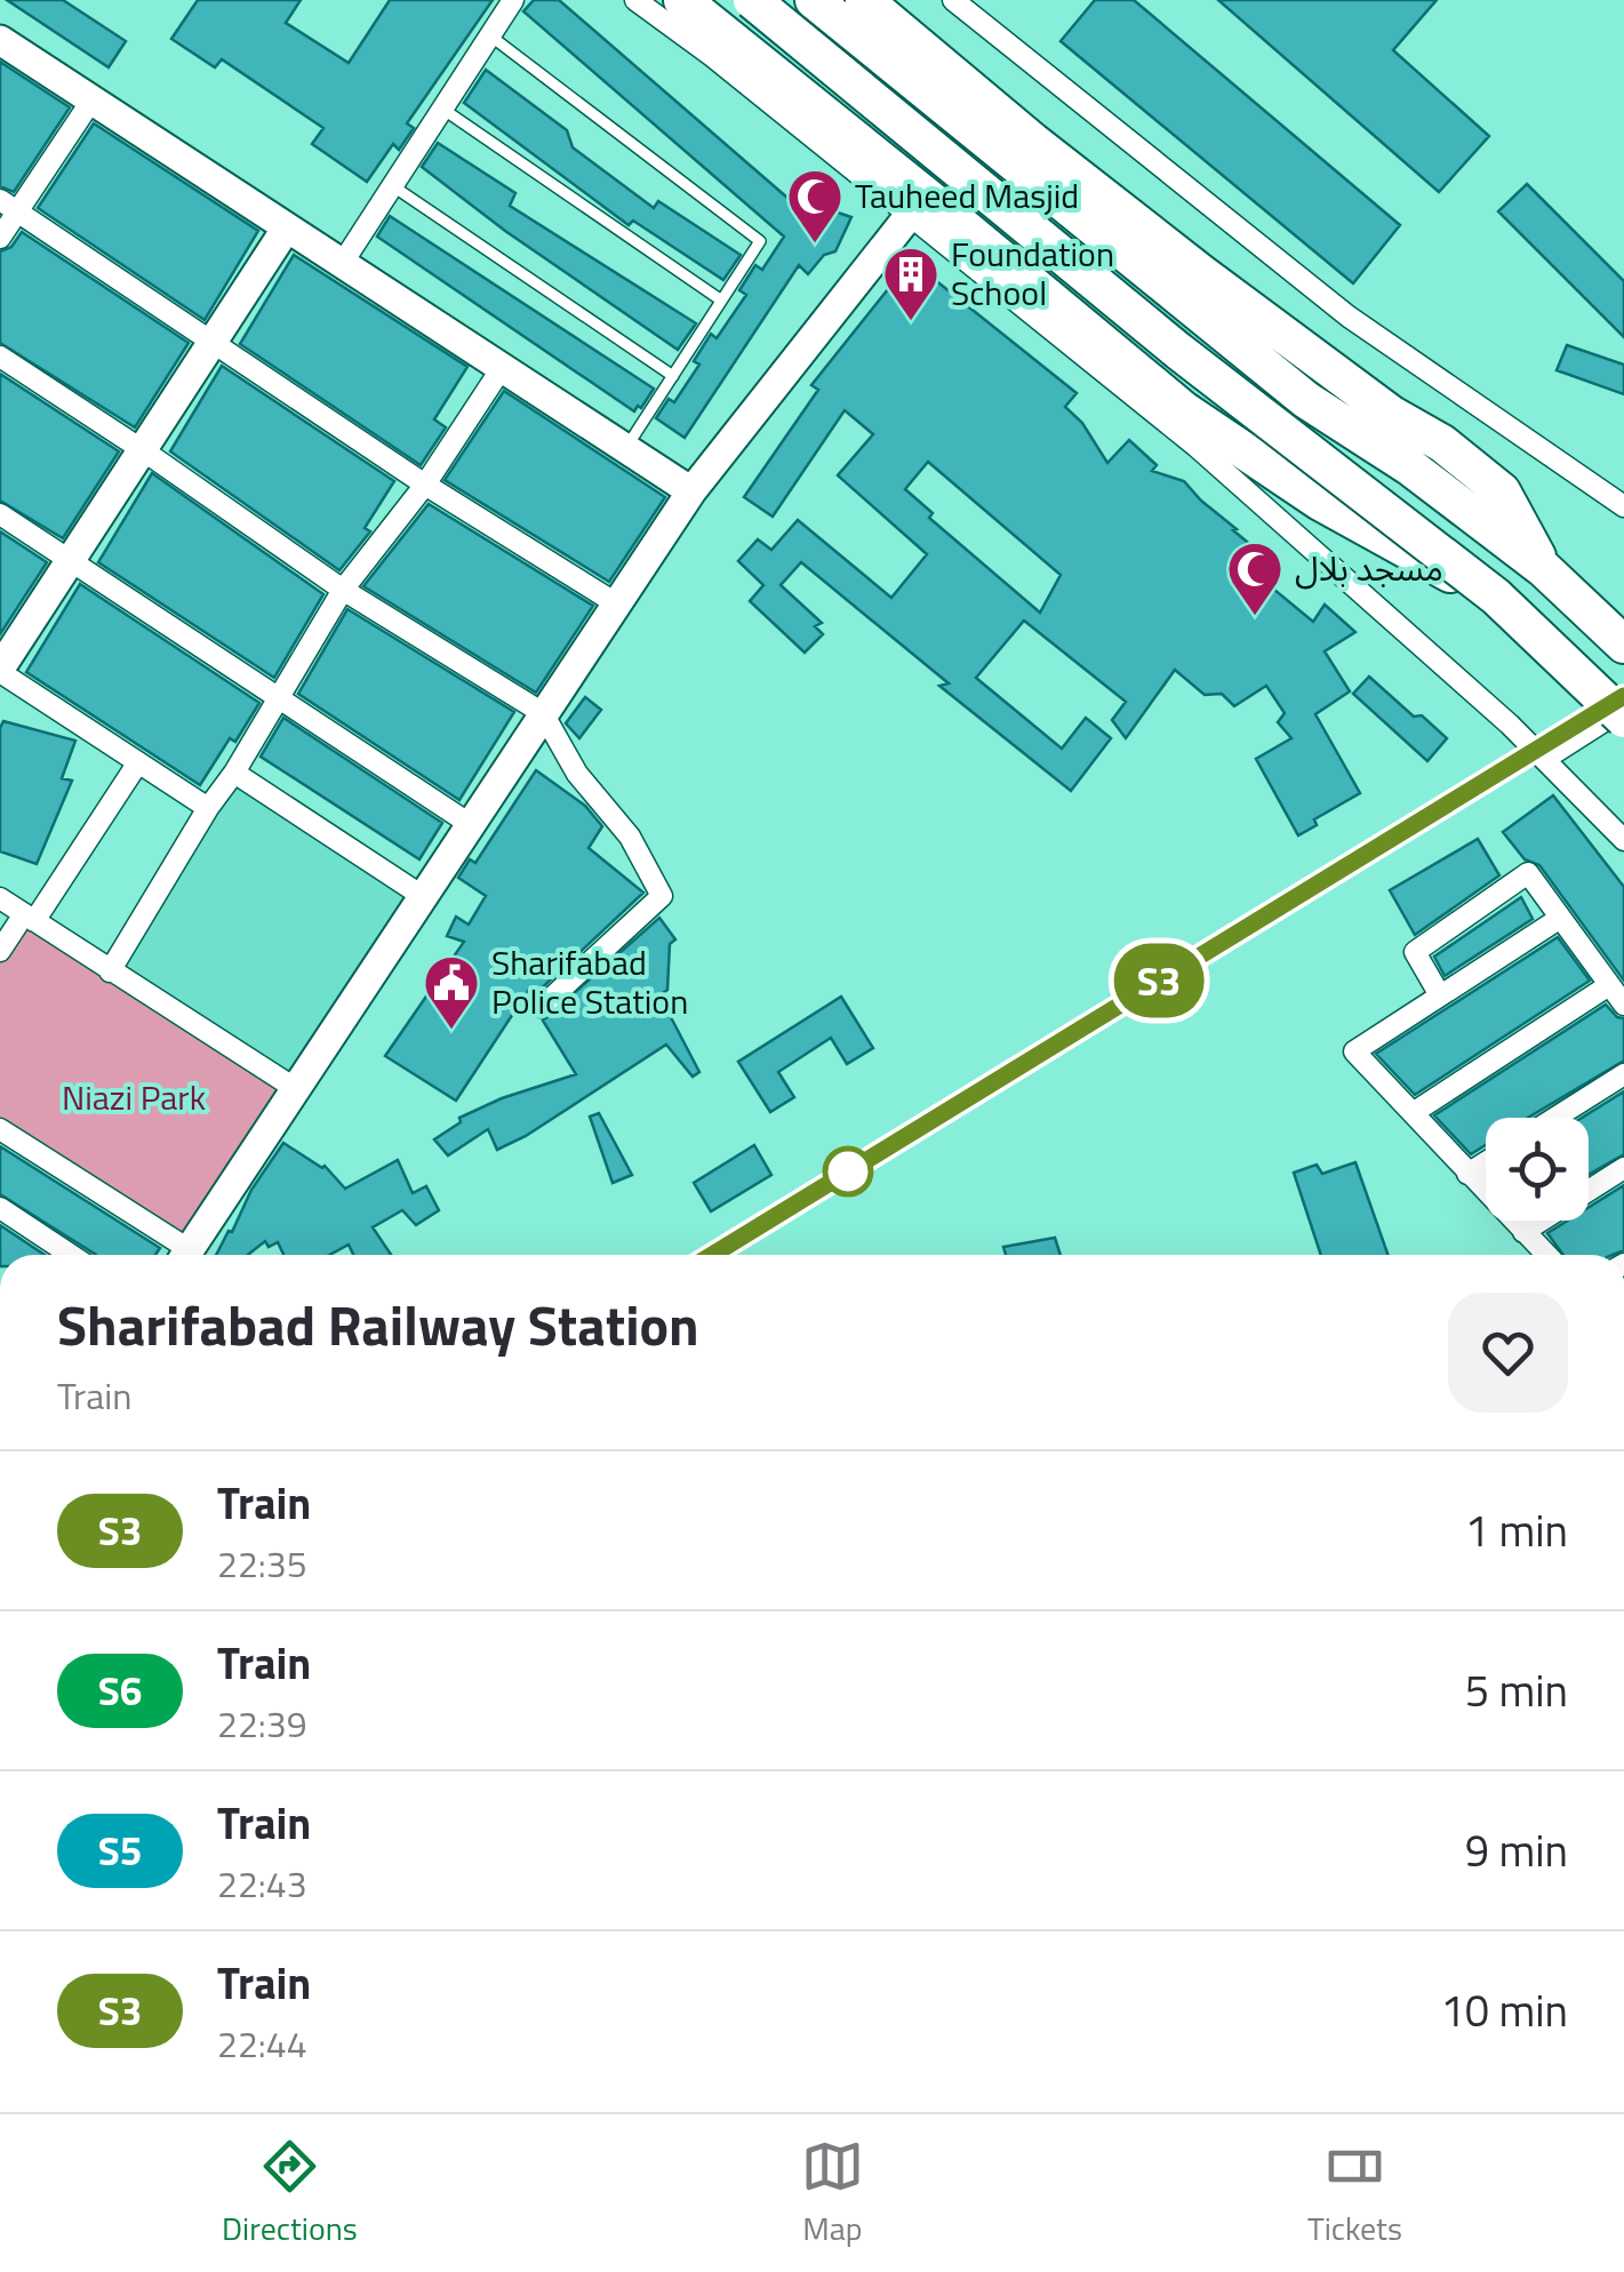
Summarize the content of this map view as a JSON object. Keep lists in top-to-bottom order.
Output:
{
  "parks": ["Niazi Park"],
  "places": {
    "mosque": ["Tauheed Masjid", "مسجد بلال"],
    "building": ["Foundation School"],
    "public building": ["Sharifabad Police Station"]
  },
  "page": {
    "on_map": "S3",
    "heading": ["Sharifabad Railway Station", "Train"],
    "list": [
      {
        "mark": "S3",
        "name": "Train",
        "note": "22:35",
        "value": "1 min"
      },
      {
        "mark": "S6",
        "name": "Train",
        "note": "22:39",
        "value": "5 min"
      },
      {
        "mark": "S5",
        "name": "Train",
        "note": "22:43",
        "value": "9 min"
      },
      {
        "mark": "S3",
        "name": "Train",
        "note": "22:44",
        "value": "10 min"
      }
    ],
    "tabs": ["Directions", "Map", "Tickets"]
  }
}
